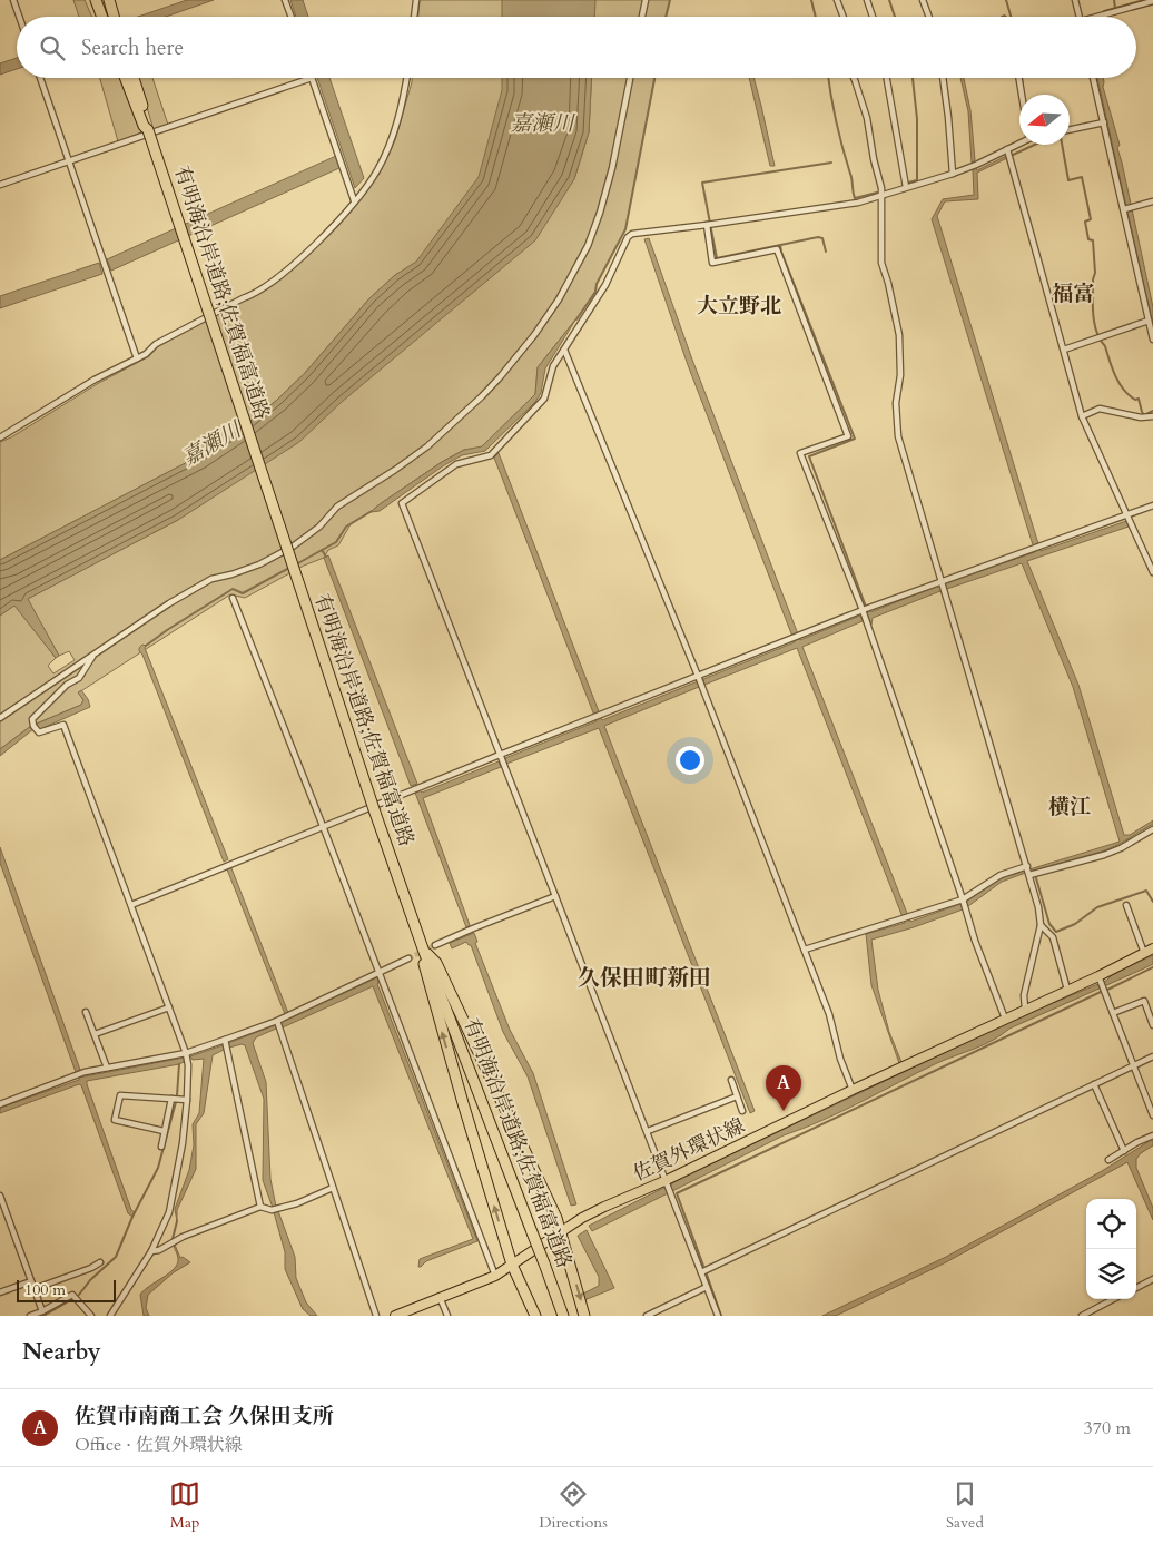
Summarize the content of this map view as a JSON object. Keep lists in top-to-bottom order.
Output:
{
  "streets": {
    "highway": ["有明海沿岸道路;佐賀福富道路"],
    "main road": ["佐賀外環状線"]
  },
  "districts": [
    "福富",
    "大立野北",
    "横江",
    "久保田町新田"
  ],
  "water": ["嘉瀬川"],
  "scale_bar": "100 m",
  "north": "left",
  "page": {
    "search": "Search here",
    "pins": "A",
    "scale": "100 m",
    "heading": "Nearby",
    "list": [
      {
        "mark": "A",
        "name": "佐賀市南商工会 久保田支所",
        "note": "Office · 佐賀外環状線",
        "value": "370 m"
      }
    ],
    "nav": ["Map", "Directions", "Saved"]
  }
}
